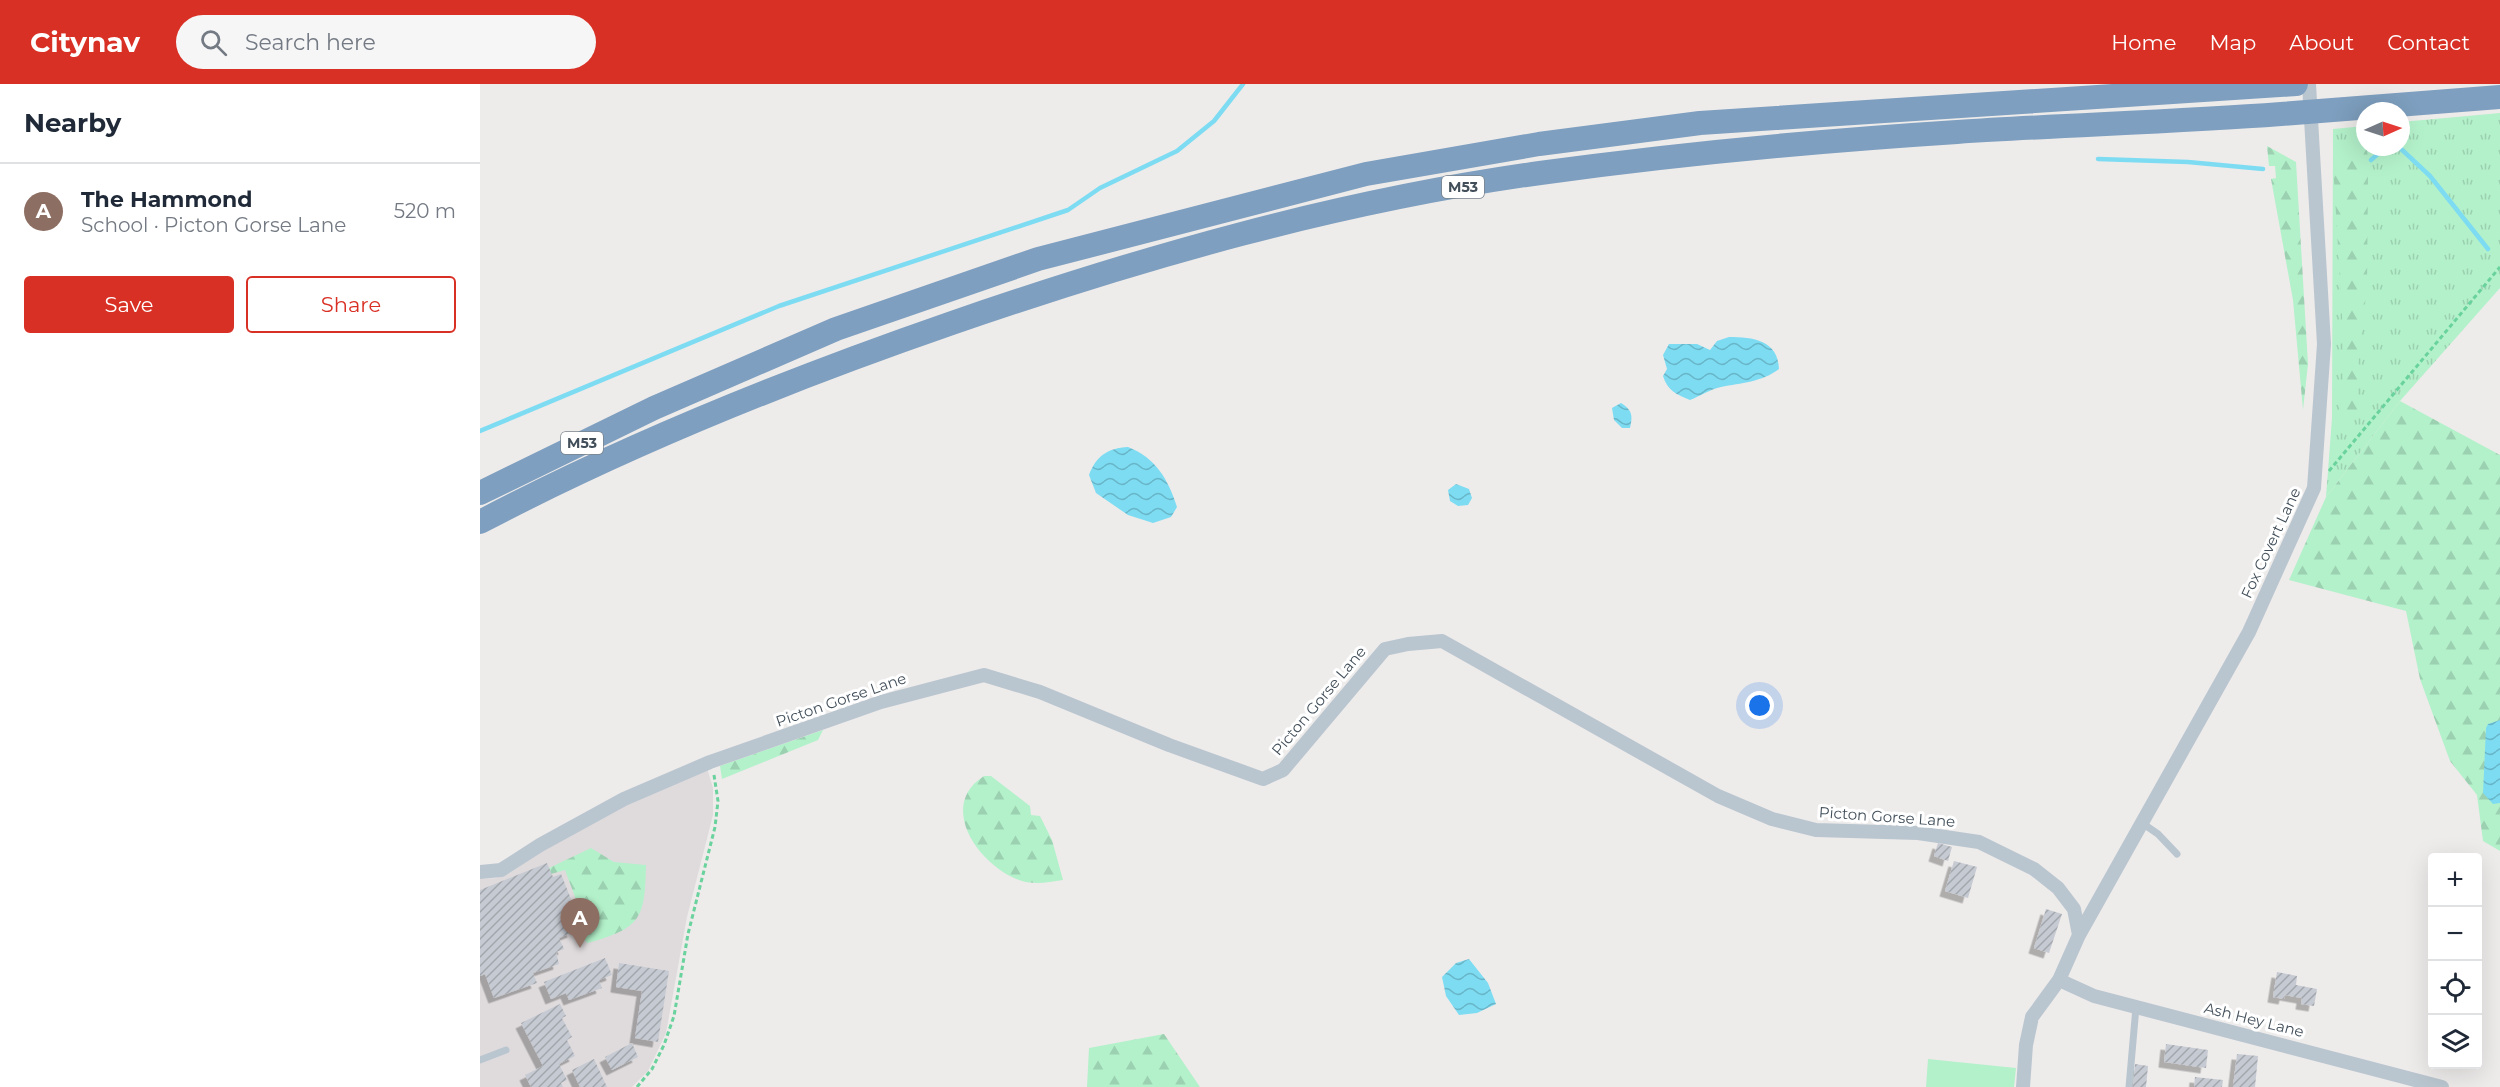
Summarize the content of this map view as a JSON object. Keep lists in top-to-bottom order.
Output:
{
  "streets": {
    "highway": ["M53"],
    "street": ["Fox Covert Lane", "Picton Gorse Lane", "Ash Hey Lane"]
  },
  "crossings": [
    ["Fox Covert Lane", "Picton Gorse Lane"],
    ["Fox Covert Lane", "Ash Hey Lane"]
  ],
  "north": "right",
  "page": {
    "header": "Citynav",
    "search": "Search here",
    "nav": [
      "Home",
      "Map",
      "About",
      "Contact"
    ],
    "heading": "Nearby",
    "list": [
      {
        "mark": "A",
        "name": "The Hammond",
        "note": "School · Picton Gorse Lane",
        "value": "520 m"
      }
    ],
    "buttons": ["Save", "Share"],
    "map_buttons": ["+", "−"],
    "pins": "A"
  }
}
